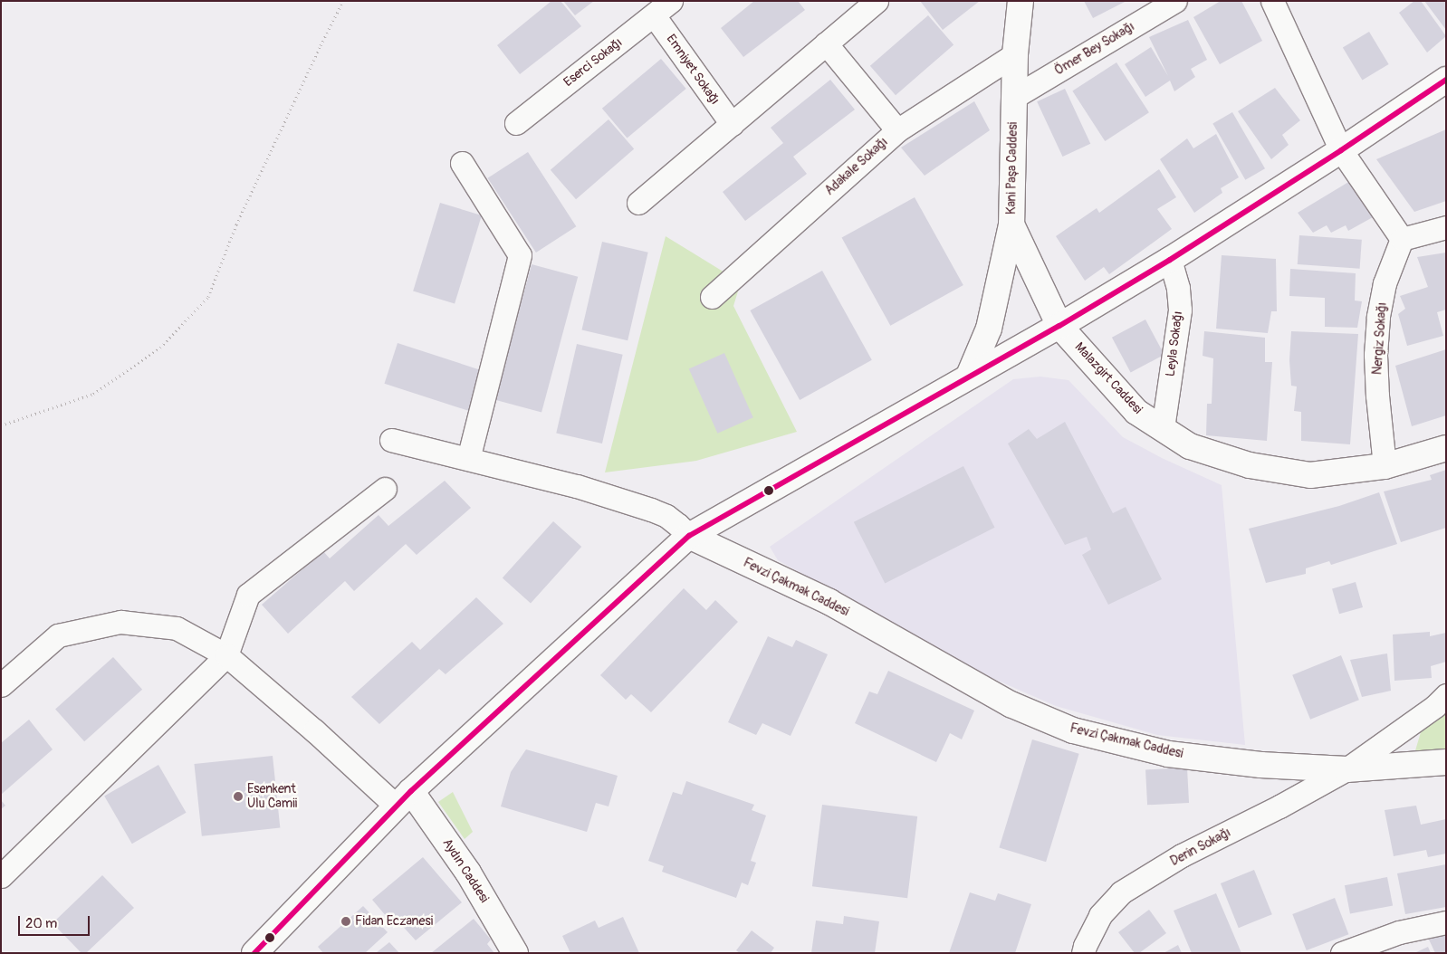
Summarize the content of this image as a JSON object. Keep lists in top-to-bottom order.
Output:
{
  "streets": {
    "street": [
      "Ömer Bey Sokağı",
      "Eserci Sokağı",
      "Emniyet Sokağı",
      "Adakale Sokağı",
      "Kani Paşa Caddesi",
      "Nergiz Sokağı",
      "Leyla Sokağı",
      "Malazgirt Caddesi",
      "Fevzi Çakmak Caddesi",
      "Derin Sokağı",
      "Aydın Caddesi"
    ]
  },
  "crossings": [
    ["Ömer Bey Sokağı", "Kani Paşa Caddesi"],
    ["Eserci Sokağı", "Emniyet Sokağı"],
    ["Adakale Sokağı", "Kani Paşa Caddesi"],
    ["Kani Paşa Caddesi", "Malazgirt Caddesi"],
    ["Nergiz Sokağı", "Malazgirt Caddesi"],
    ["Leyla Sokağı", "Malazgirt Caddesi"],
    ["Fevzi Çakmak Caddesi", "Derin Sokağı"]
  ],
  "places": ["Esenkent Ulu Camii", "Fidan Eczanesi"],
  "scale_bar": "20 m"
}
